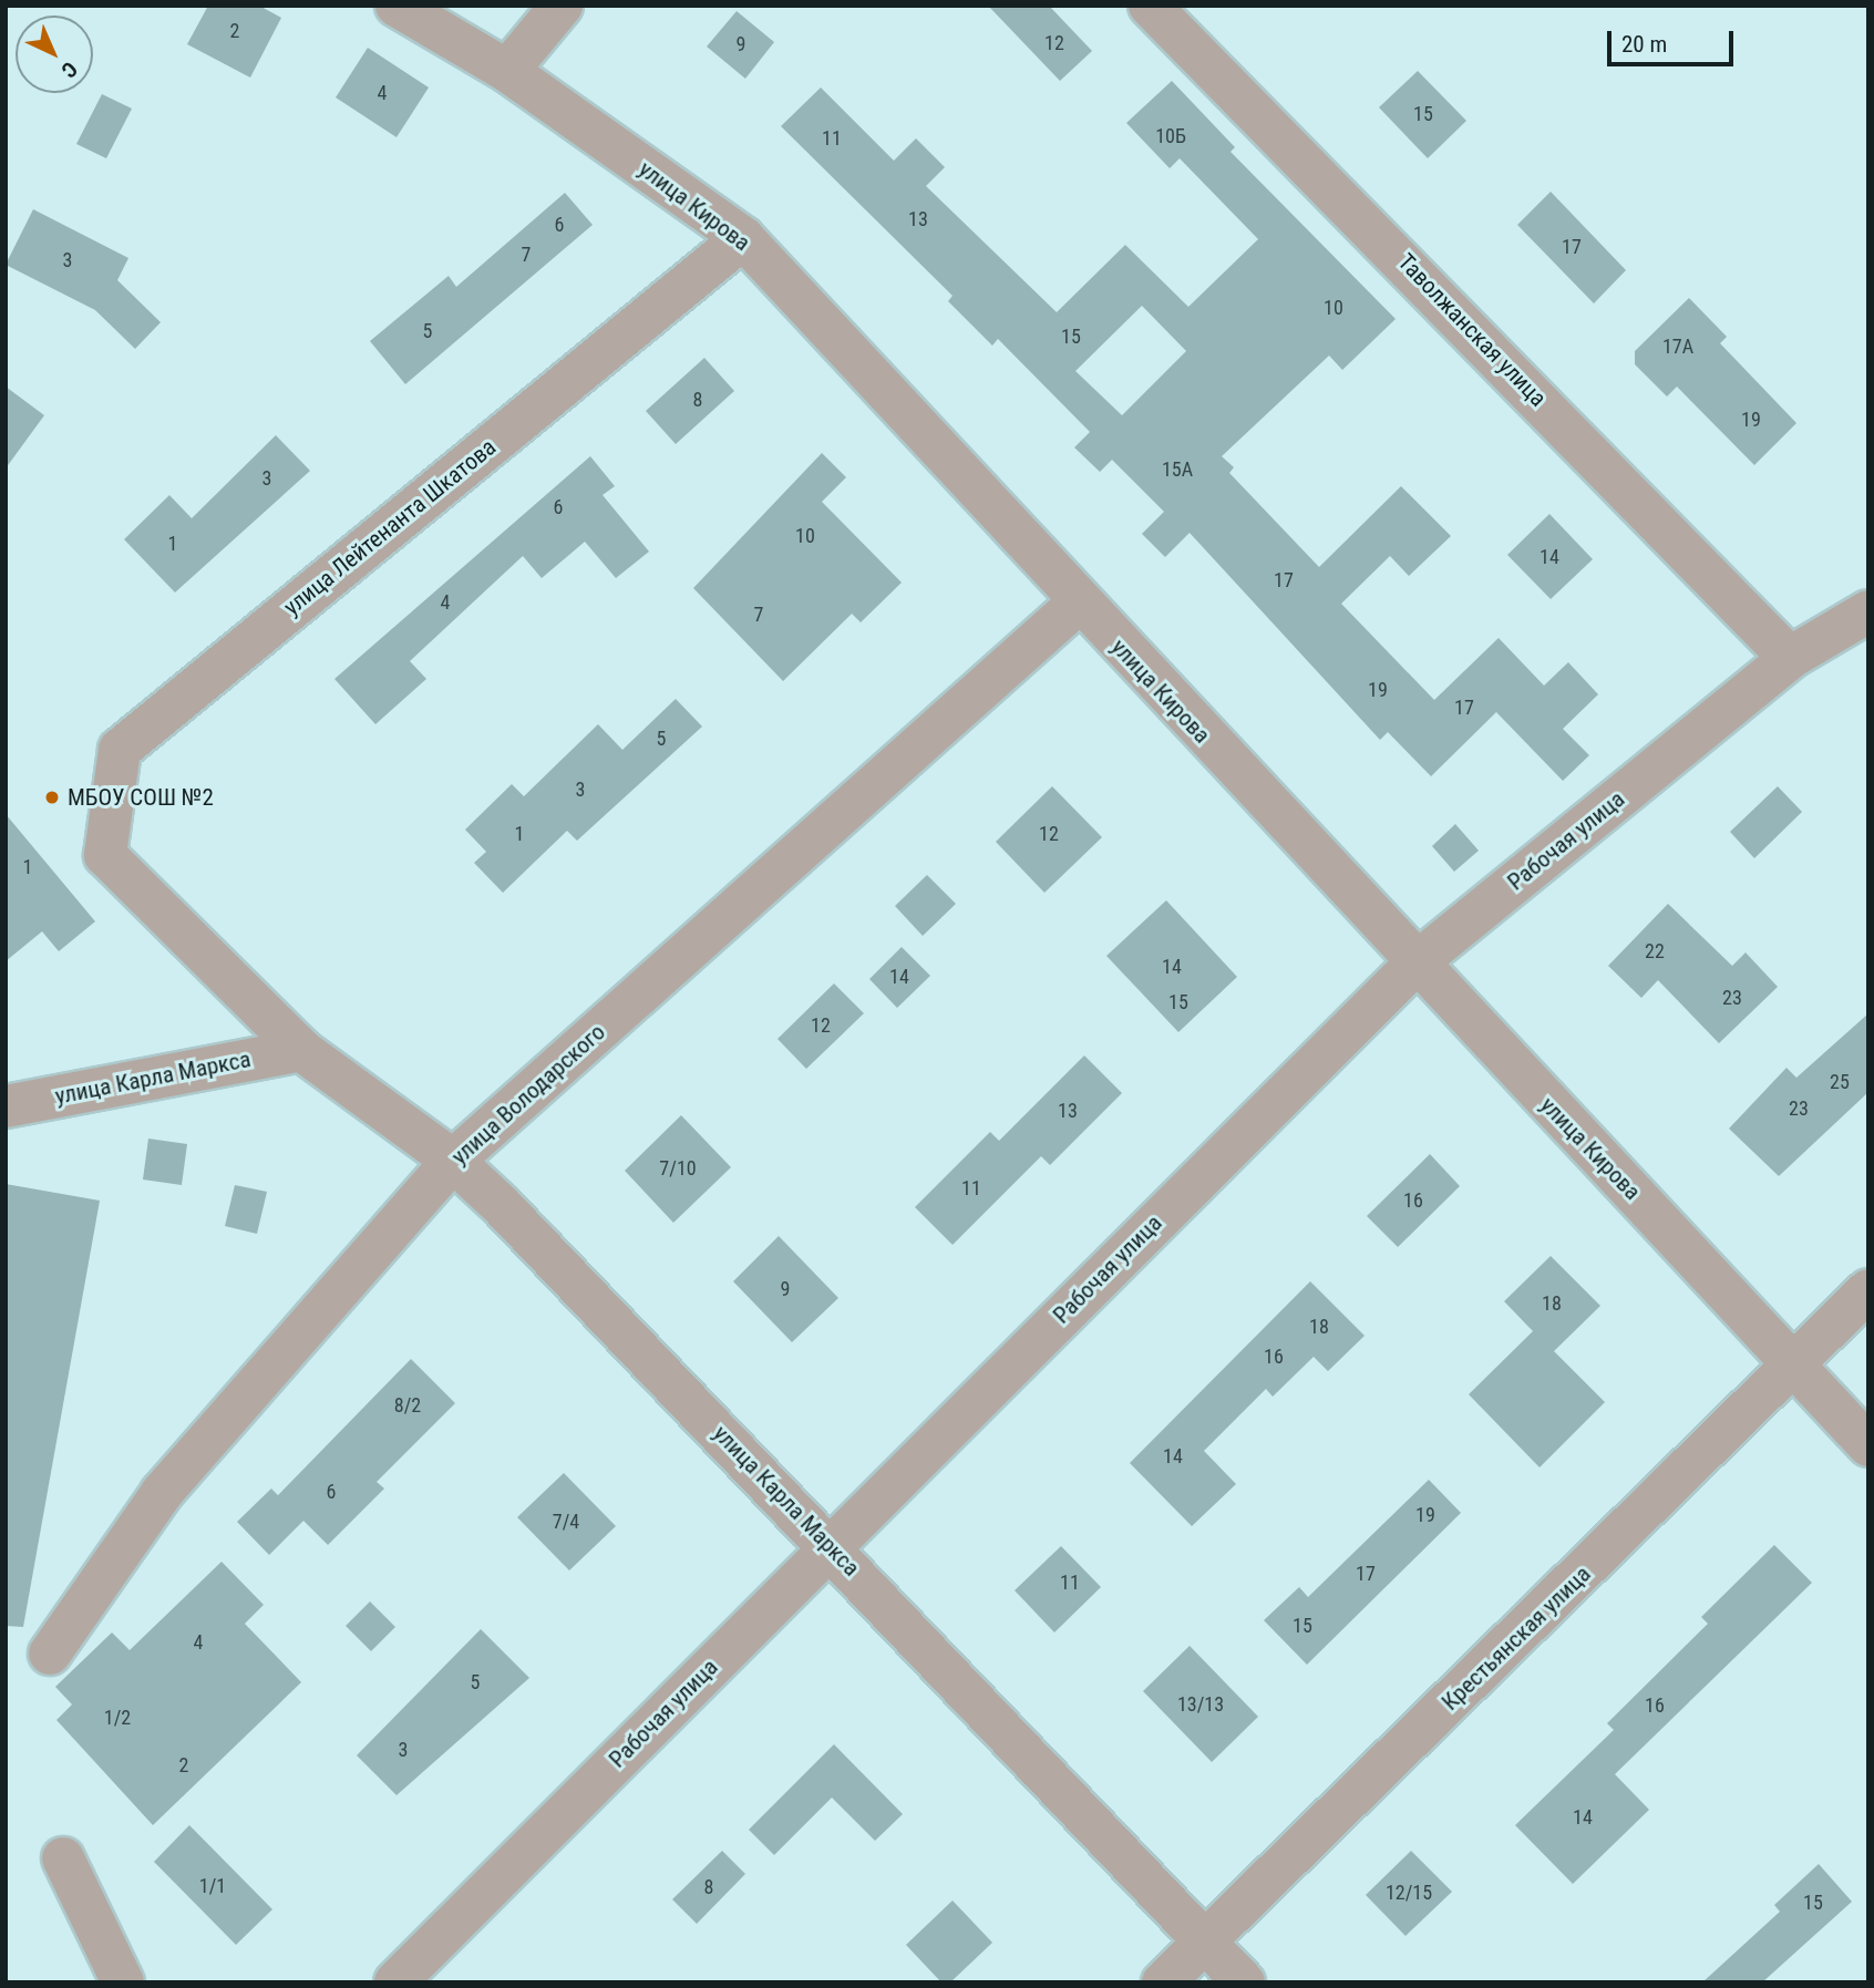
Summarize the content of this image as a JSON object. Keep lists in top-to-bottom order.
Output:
{
  "streets": {
    "street": [
      "улица Кирова",
      "Таволжанская улица",
      "улица Лейтенанта Шкатова",
      "Рабочая улица",
      "улица Карла Маркса",
      "улица Володарского",
      "Крестьянская улица"
    ]
  },
  "crossings": [
    ["улица Кирова", "улица Лейтенанта Шкатова"],
    ["улица Кирова", "Рабочая улица"],
    ["улица Кирова", "улица Володарского"],
    ["улица Кирова", "Крестьянская улица"],
    ["Таволжанская улица", "Рабочая улица"],
    ["улица Лейтенанта Шкатова", "улица Карла Маркса"],
    ["Рабочая улица", "улица Карла Маркса"],
    ["улица Карла Маркса", "улица Володарского"],
    ["улица Карла Маркса", "Крестьянская улица"]
  ],
  "places": ["МБОУ СОШ №2"],
  "house_numbers": [
    "2",
    "12",
    "9",
    "4",
    "15",
    "10Б",
    "11",
    "13",
    "6",
    "17",
    "7",
    "3",
    "10",
    "5",
    "15",
    "17А",
    "8",
    "19",
    "15А",
    "3",
    "6",
    "10",
    "1",
    "14",
    "17",
    "4",
    "7",
    "19",
    "17",
    "5",
    "3",
    "1",
    "12",
    "1",
    "22",
    "14",
    "14",
    "23",
    "15",
    "12",
    "25",
    "23",
    "13",
    "7/10",
    "11",
    "16",
    "9",
    "18",
    "18",
    "16",
    "8/2",
    "14",
    "6",
    "19",
    "7/4",
    "17",
    "11",
    "15",
    "4",
    "5",
    "13/13",
    "16",
    "1/2",
    "3",
    "2",
    "14",
    "1/1",
    "8",
    "12/15",
    "15"
  ],
  "scale_bar": "20 m",
  "north": "bottom right"
}
